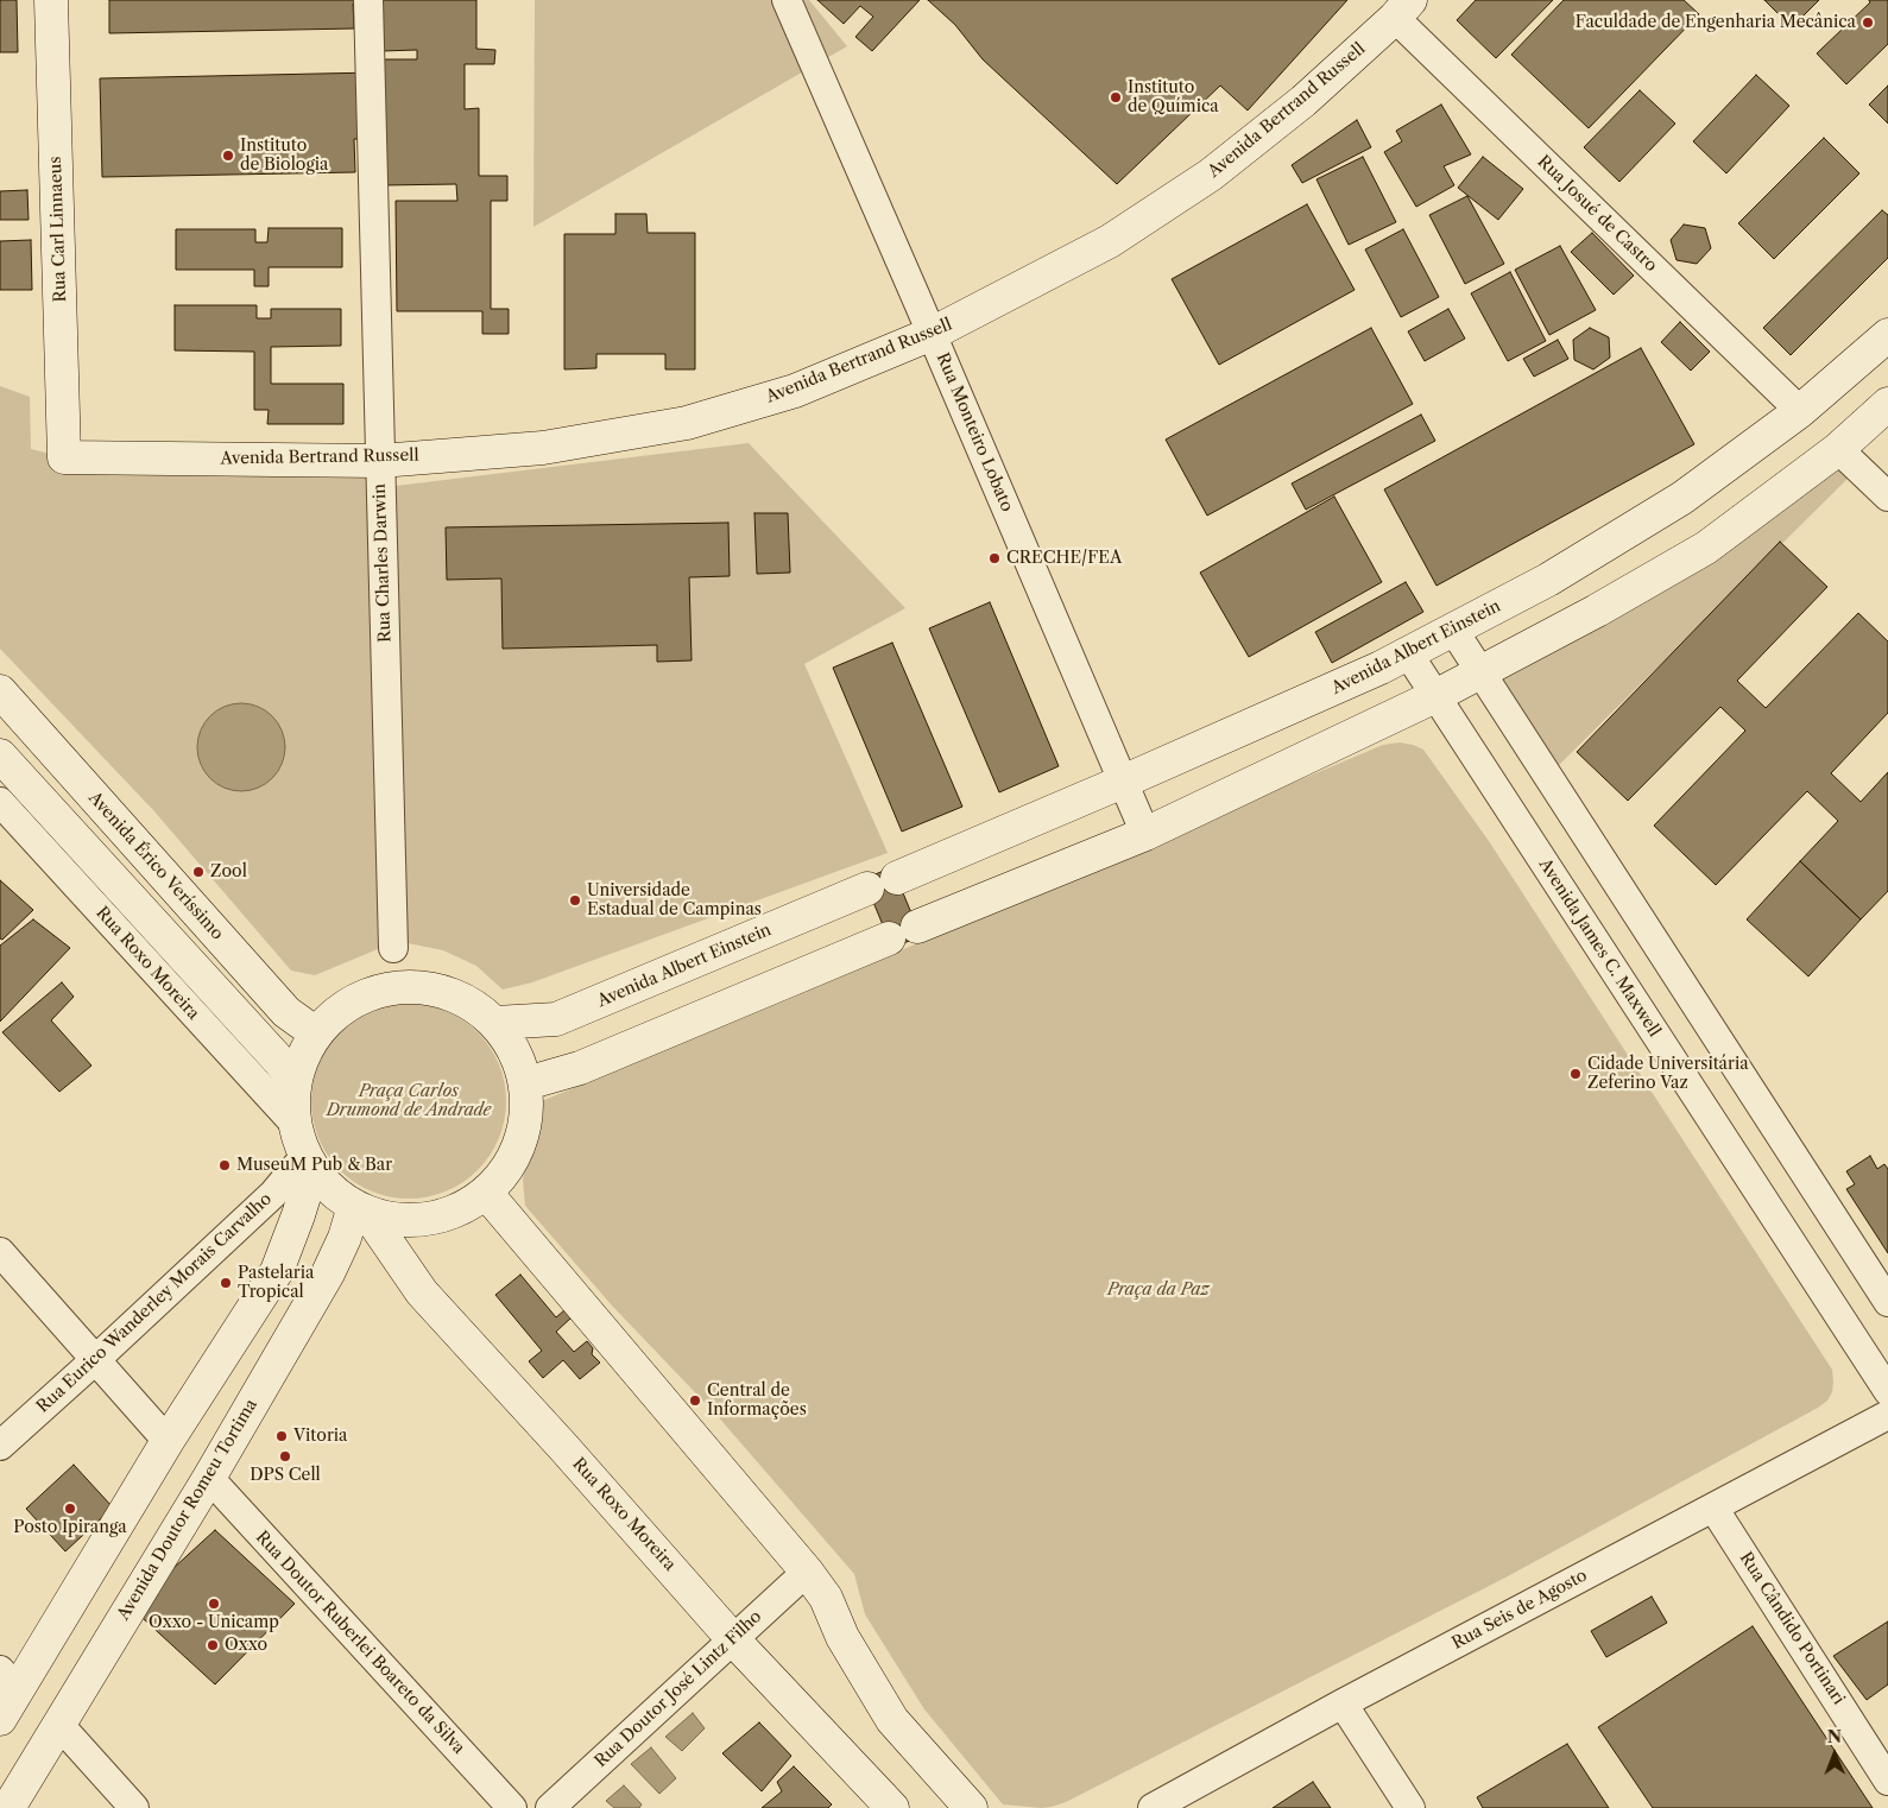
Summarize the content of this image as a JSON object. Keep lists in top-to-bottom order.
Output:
{
  "streets": {
    "street": [
      "Avenida Bertrand Russell",
      "Rua Josué de Castro",
      "Rua Carl Linnaeus",
      "Rua Monteiro Lobato",
      "Rua Charles Darwin",
      "Avenida Albert Einstein",
      "Avenida Érico Veríssimo",
      "Avenida James C. Maxwell",
      "Rua Roxo Moreira",
      "Rua Eurico Wanderley Morais Carvalho",
      "Avenida Doutor Romeu Tortima",
      "Rua Seis de Agosto",
      "Rua Cândido Portinari",
      "Rua Doutor Ruberlei Boareto da Silva",
      "Rua Doutor José Lintz Filho"
    ]
  },
  "crossings": [
    ["Avenida Bertrand Russell", "Rua Josué de Castro"],
    ["Avenida Bertrand Russell", "Rua Carl Linnaeus"],
    ["Avenida Bertrand Russell", "Rua Monteiro Lobato"],
    ["Avenida Bertrand Russell", "Rua Charles Darwin"],
    ["Rua Josué de Castro", "Avenida Albert Einstein"],
    ["Rua Monteiro Lobato", "Avenida Albert Einstein"],
    ["Avenida Albert Einstein", "Avenida James C. Maxwell"],
    ["Rua Roxo Moreira", "Avenida Doutor Romeu Tortima"],
    ["Rua Roxo Moreira", "Rua Doutor José Lintz Filho"],
    ["Avenida Doutor Romeu Tortima", "Rua Doutor Ruberlei Boareto da Silva"],
    ["Rua Seis de Agosto", "Rua Cândido Portinari"]
  ],
  "parks": ["Praça Carlos Drumond de Andrade", "Praça da Paz"],
  "places": [
    "Faculdade de Engenharia Mecânica",
    "Instituto de Química",
    "Instituto de Biologia",
    "CRECHE/FEA",
    "Zool",
    "Universidade Estadual de Campinas",
    "Cidade Universitária Zeferino Vaz",
    "MuseuM Pub & Bar",
    "Pastelaria Tropical",
    "Central de Informações",
    "Vitoria",
    "DPS Cell",
    "Posto Ipiranga",
    "Oxxo - Unicamp",
    "Oxxo"
  ],
  "north": "top"
}
